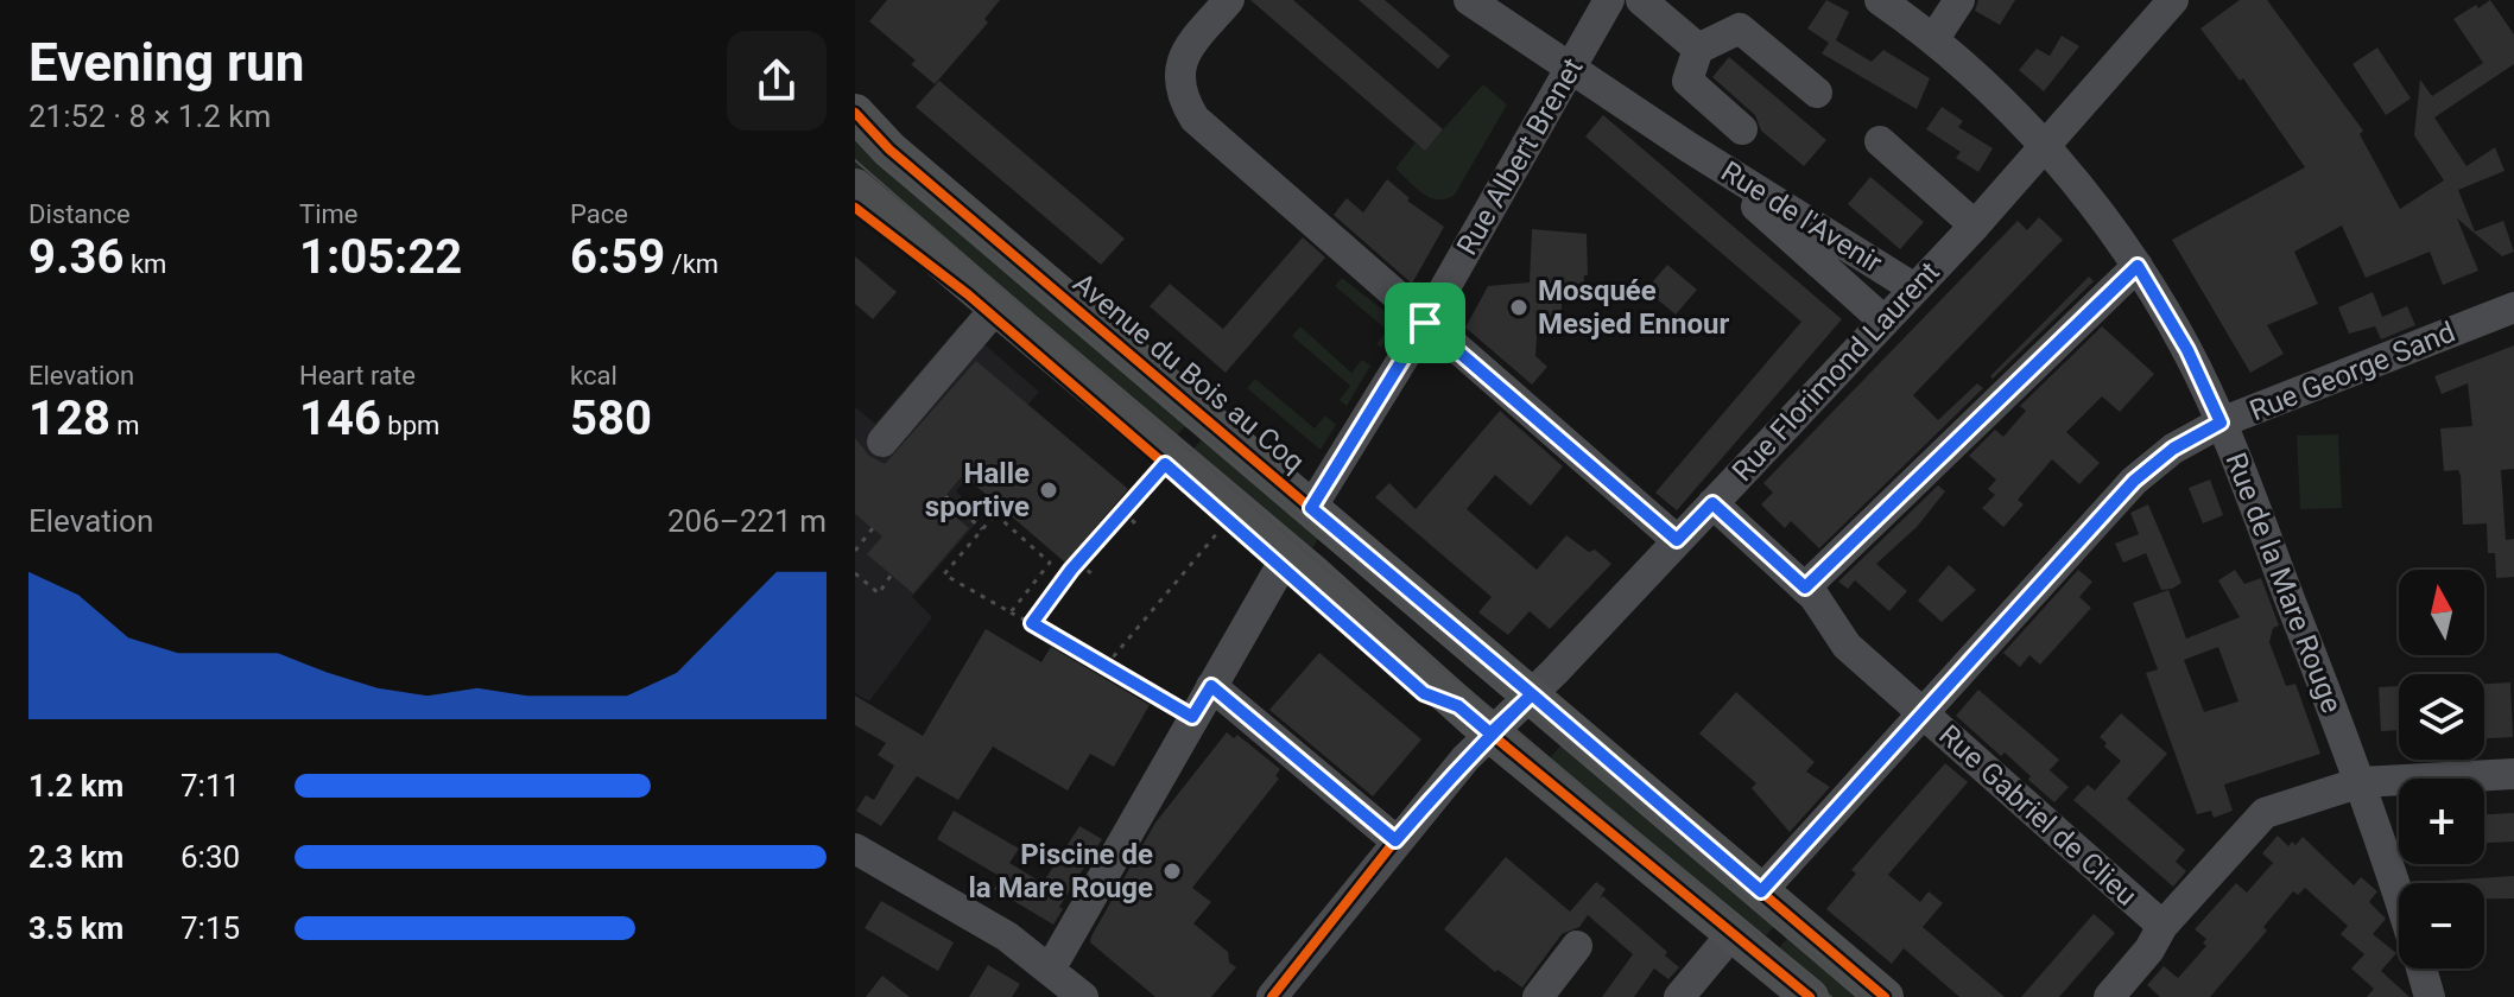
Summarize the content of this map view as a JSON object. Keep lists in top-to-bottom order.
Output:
{
  "streets": {
    "main road": ["Avenue du Bois au Coq"],
    "street": [
      "Rue Albert Brenet",
      "Rue de l'Avenir",
      "Rue Florimond Laurent",
      "Rue George Sand",
      "Rue de la Mare Rouge",
      "Rue Gabriel de Clieu"
    ]
  },
  "crossings": [
    ["Rue Albert Brenet", "Rue de l'Avenir"],
    ["Rue Albert Brenet", "Avenue du Bois au Coq"],
    ["Rue de l'Avenir", "Rue Florimond Laurent"],
    ["Rue Florimond Laurent", "Avenue du Bois au Coq"],
    ["Rue Florimond Laurent", "Rue de la Mare Rouge"],
    ["Rue Florimond Laurent", "Rue Gabriel de Clieu"],
    ["Rue George Sand", "Avenue du Bois au Coq"],
    ["Rue George Sand", "Rue de la Mare Rouge"],
    ["Rue George Sand", "Rue Gabriel de Clieu"],
    ["Rue de la Mare Rouge", "Rue Gabriel de Clieu"]
  ],
  "places": ["Mosquée Mesjed Ennour", "Halle sportive", "Piscine de la Mare Rouge"],
  "north": "top",
  "page": {
    "heading": ["Evening run", "21:52 · 8 × 1.2 km"],
    "stats": [
      ["Distance", "9.36 km"],
      ["Time", "1:05:22"],
      ["Pace", "6:59 /km"],
      ["Elevation", "128 m"],
      ["Heart rate", "146 bpm"],
      ["kcal", "580"]
    ],
    "chart": ["Elevation", "206–221 m"],
    "map_buttons": ["+", "−"],
    "list": [
      {
        "name": "1.2 km",
        "note": "7:11"
      },
      {
        "name": "2.3 km",
        "note": "6:30"
      },
      {
        "name": "3.5 km",
        "note": "7:15"
      }
    ]
  }
}
